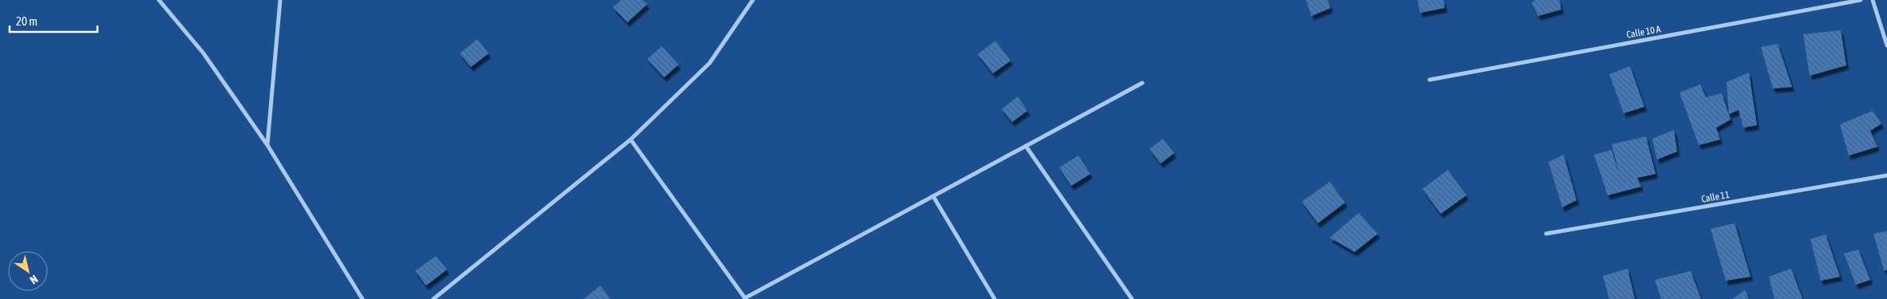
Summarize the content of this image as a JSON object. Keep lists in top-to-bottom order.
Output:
{
  "streets": {
    "street": ["Calle 10 A", "Calle 11"]
  },
  "scale_bar": "20 m",
  "north": "bottom right"
}
